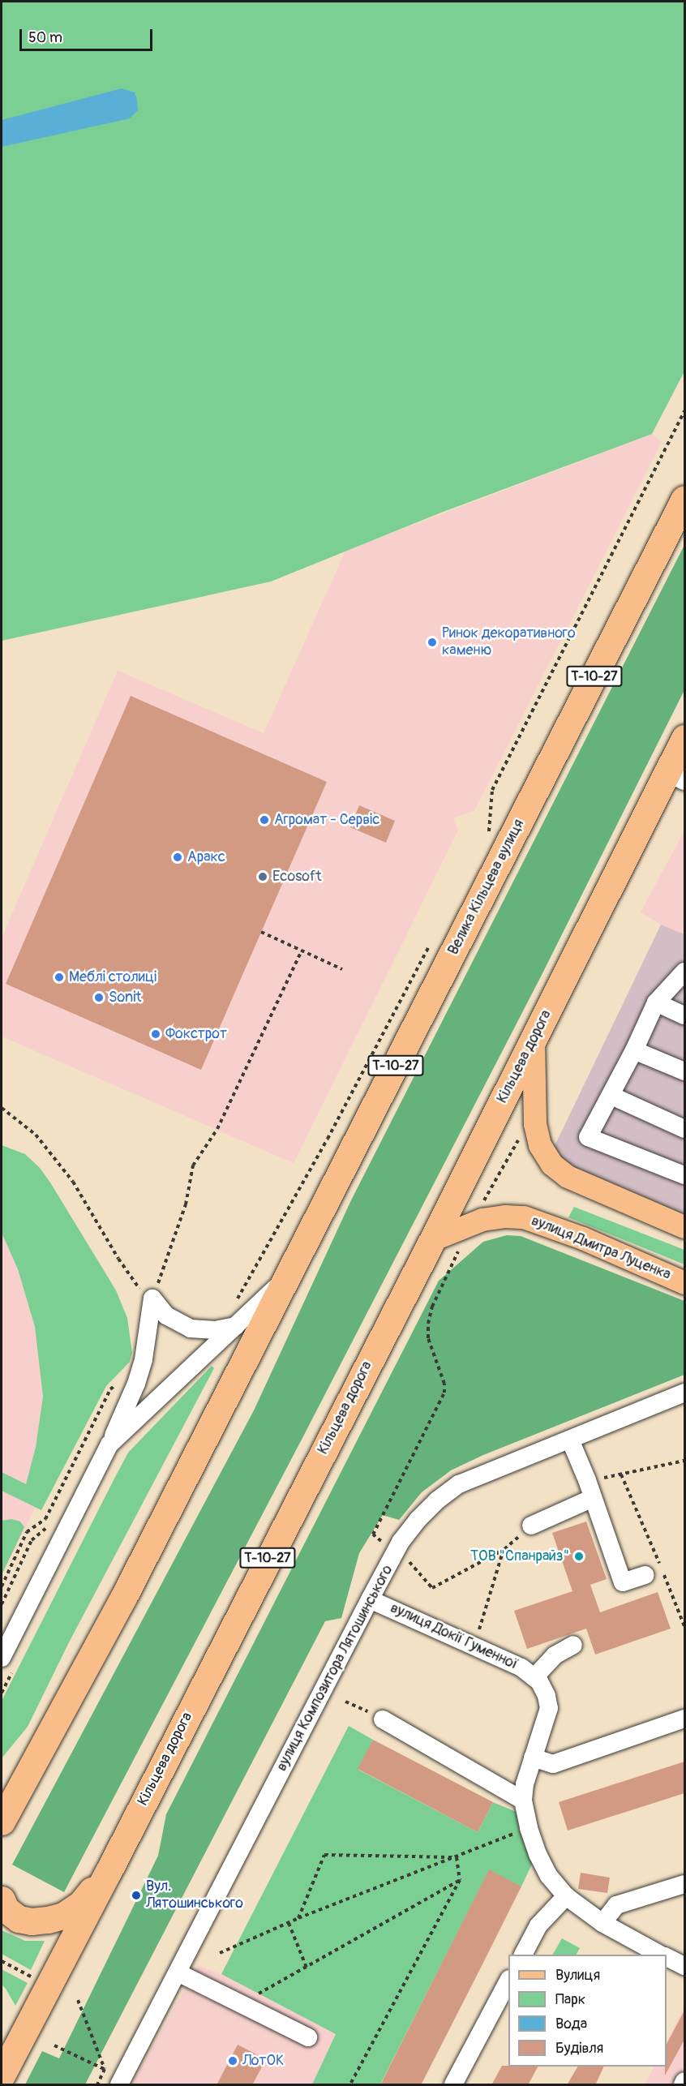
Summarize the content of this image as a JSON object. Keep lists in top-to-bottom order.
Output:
{
  "streets": {
    "highway": ["Т-10-27", "Велика Кільцева вулиця", "Кільцева дорога"],
    "main road": ["вулиця Дмитра Луценка"],
    "street": ["вулиця Докії Гуменної", "вулиця Композитора Лятошинського"]
  },
  "crossings": [
    ["Т-10-27", "Велика Кільцева вулиця"],
    ["Кільцева дорога", "вулиця Дмитра Луценка"],
    ["вулиця Докії Гуменної", "вулиця Композитора Лятошинського"]
  ],
  "places": [
    "Ринок декоративного каменю",
    "Агромат - Сервіс",
    "Аракс",
    "Ecosoft",
    "Меблі столиці",
    "Sonit",
    "Фокстрот",
    "ТОВ \"Спанрайз\"",
    "Вул. Лятошинського",
    "ЛотОК"
  ],
  "legend": [
    "Вулиця",
    "Парк",
    "Вода",
    "Будівля"
  ],
  "scale_bar": "50 m"
}
